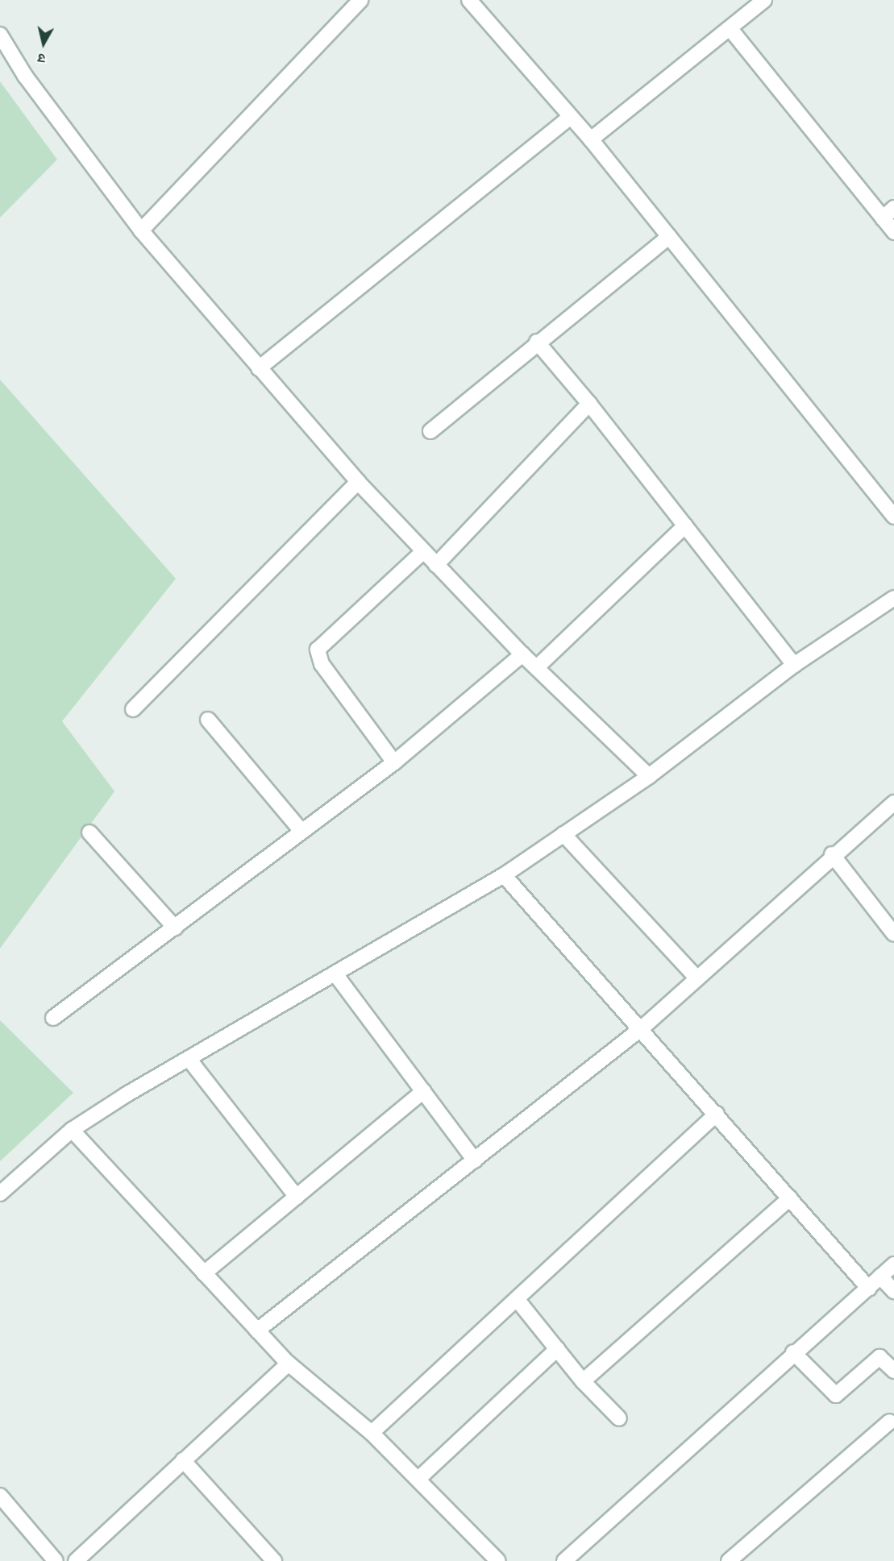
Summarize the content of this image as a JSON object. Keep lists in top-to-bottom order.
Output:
{
  "north": "bottom"
}
